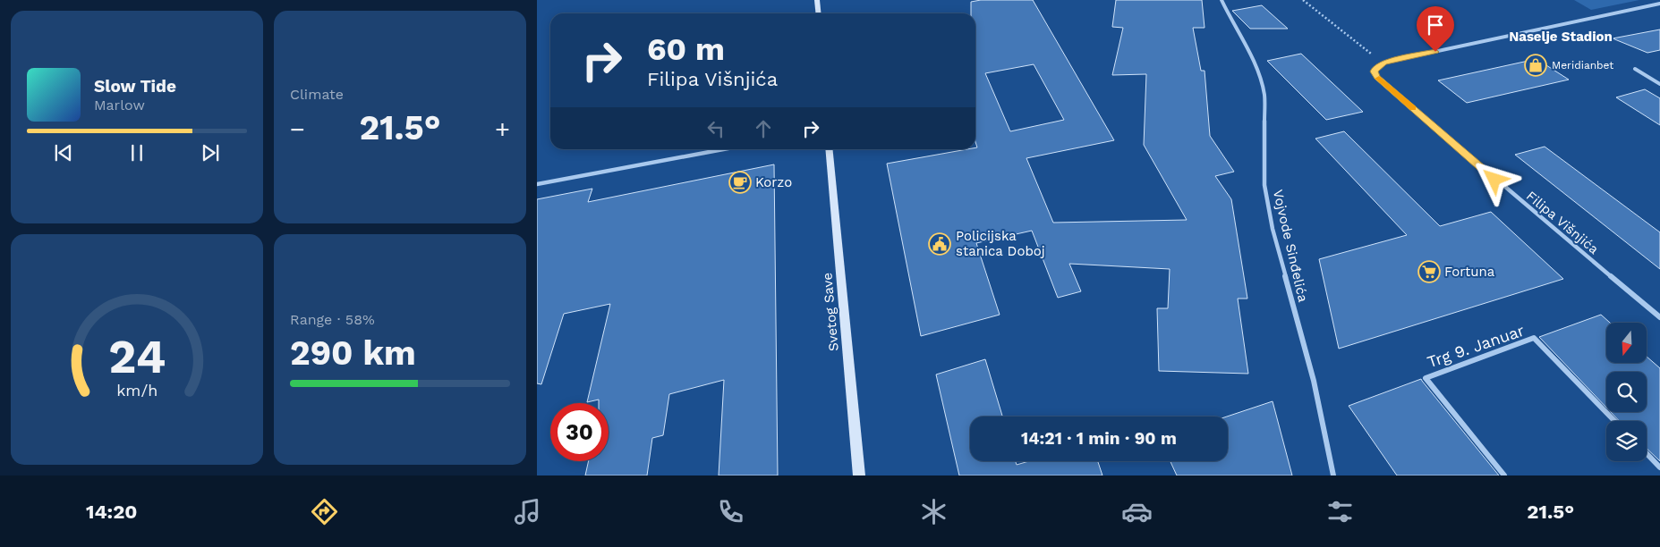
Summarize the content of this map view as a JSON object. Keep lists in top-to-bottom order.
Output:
{
  "streets": {
    "street": [
      "Filipa Višnjića",
      "Vojvode Sinđelića",
      "Svetog Save",
      "Trg 9. Januar"
    ]
  },
  "districts": ["Naselje Stadion"],
  "places": {
    "shop": ["Meridianbet"],
    "cafe": ["Korzo"],
    "public building": ["Policijska stanica Doboj"],
    "supermarket": ["Fortuna"]
  },
  "north": "bottom",
  "page": {
    "tile": [
      "Climate",
      ["Range · 58%", "290 km"]
    ],
    "turn": ["60 m", "Filipa Višnjića"],
    "song": ["Slow Tide", "Marlow"],
    "heat": ["−", "21.5°", "+"],
    "limit": "30",
    "trip": "14:21 · 1 min · 90 m",
    "tabs": ["14:20", "21.5°"],
    "gauge": ["24", "km/h"]
  }
}
